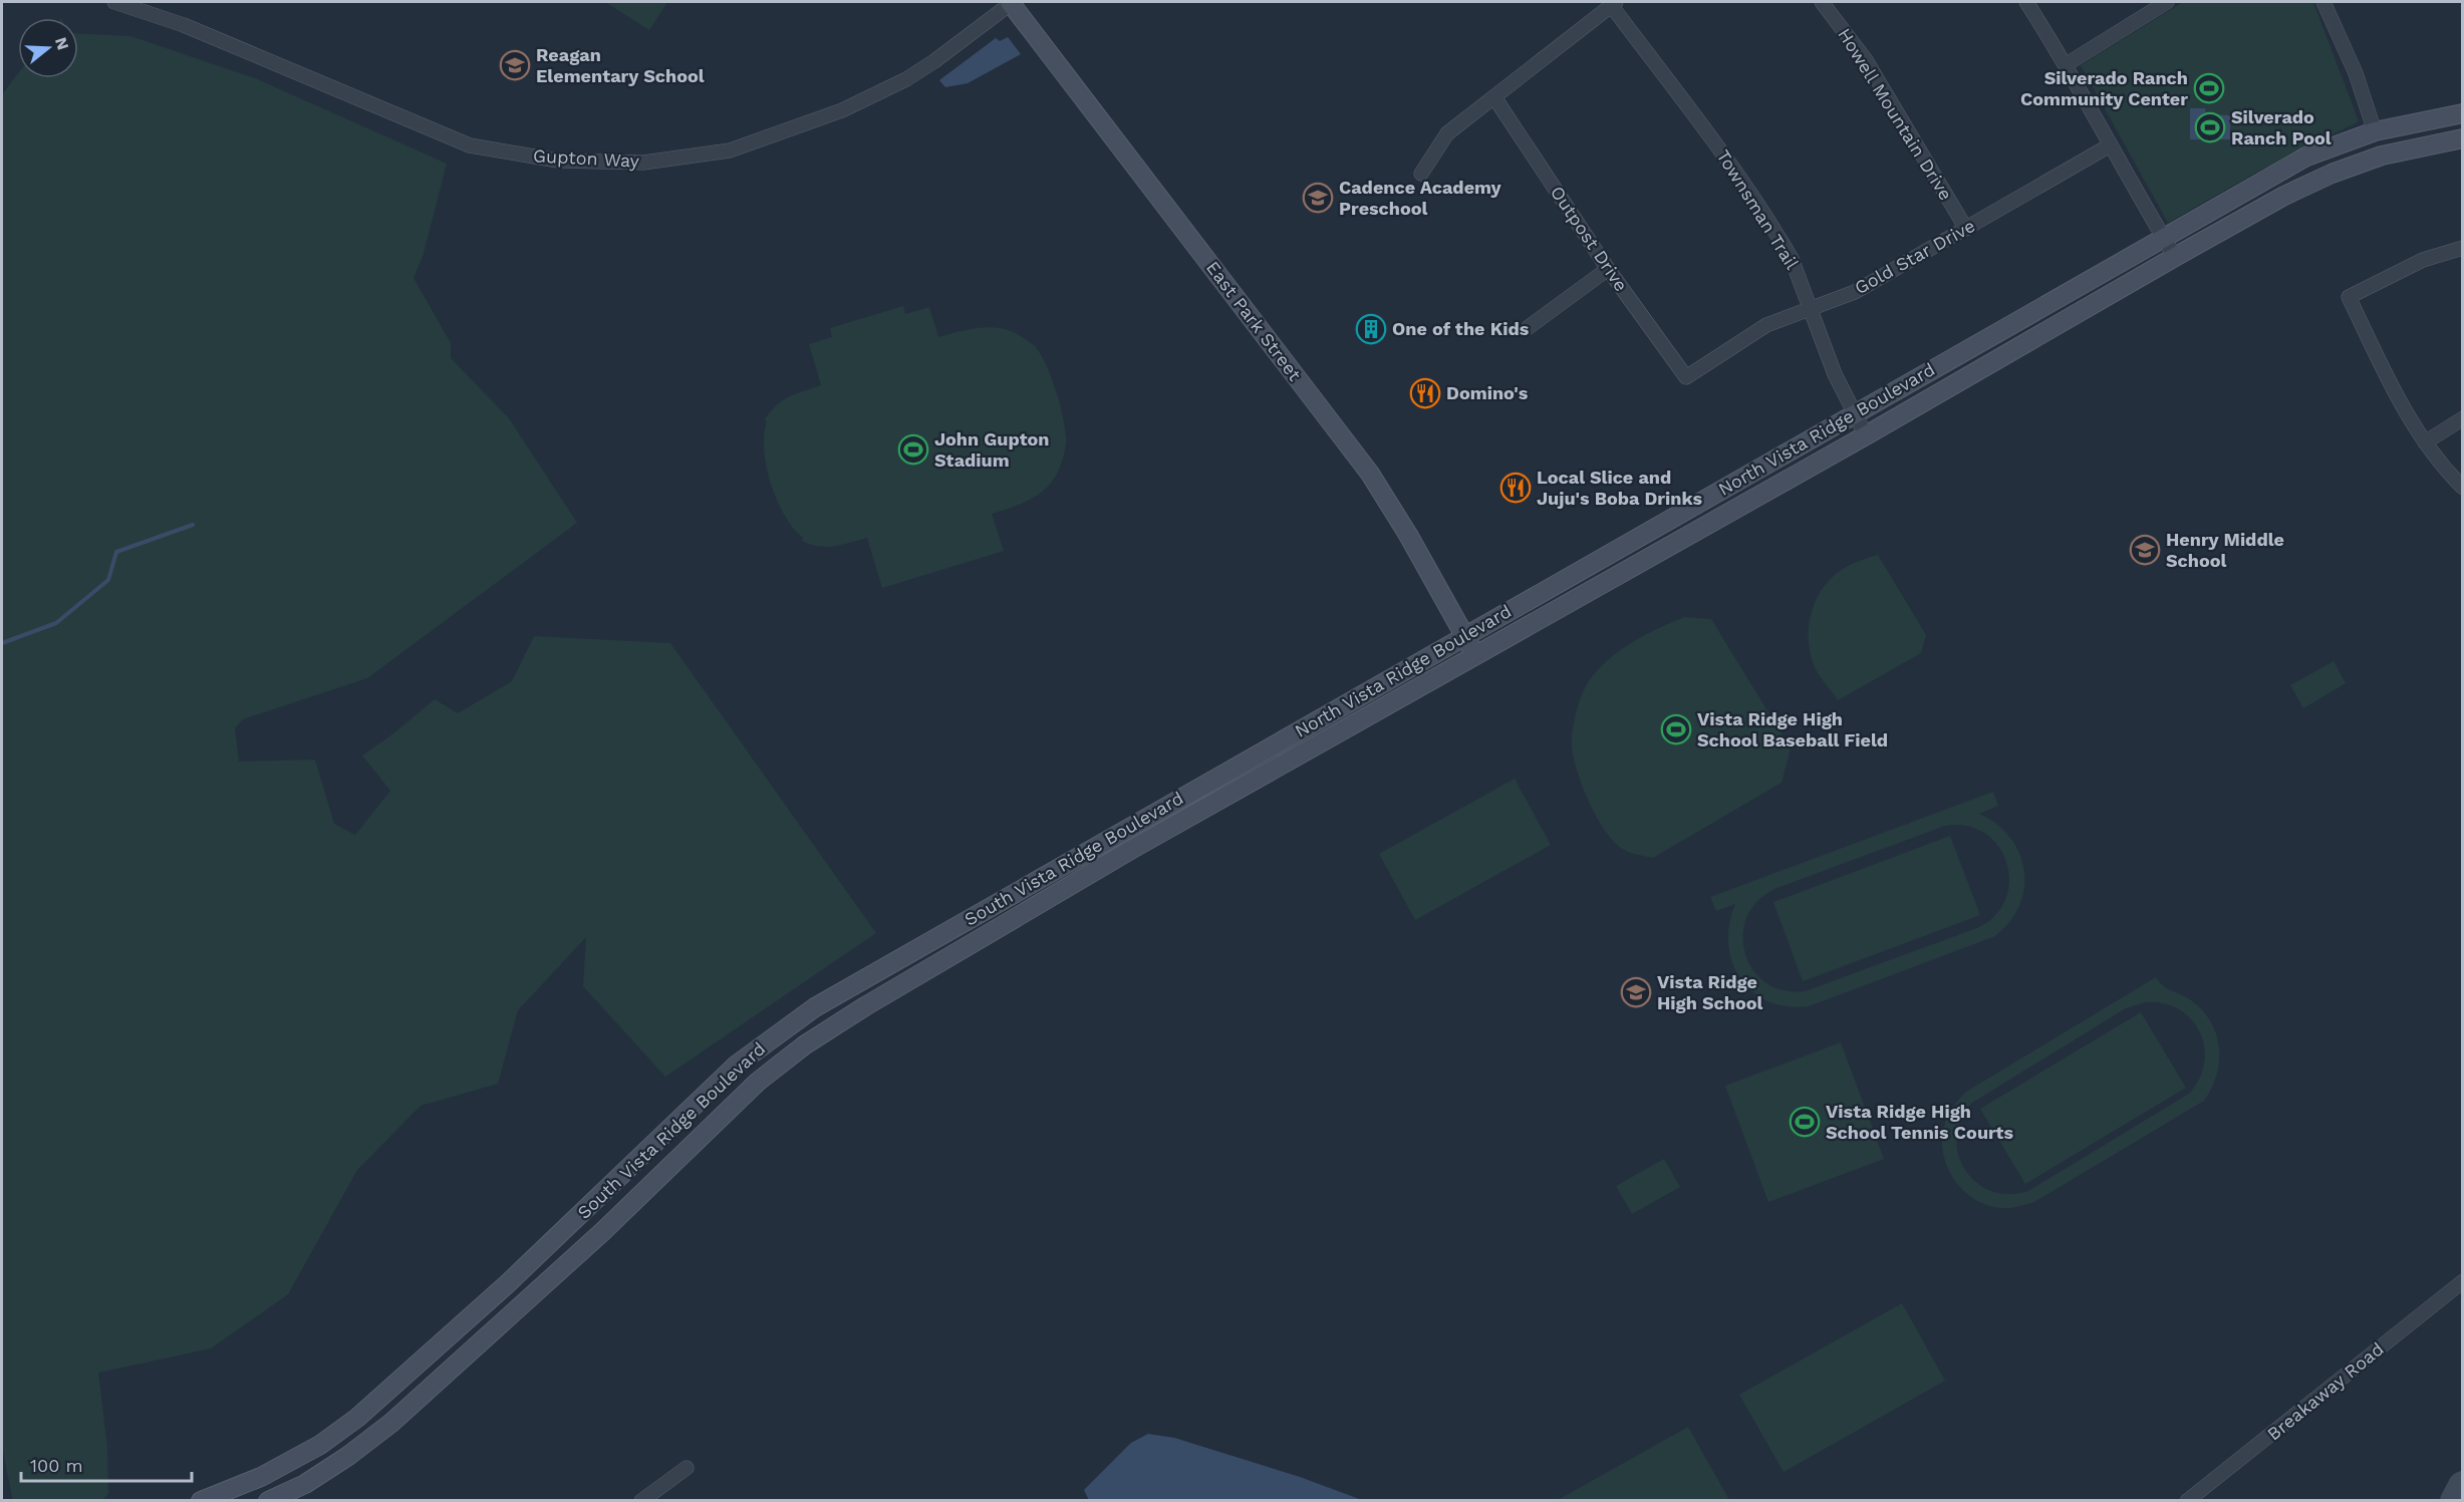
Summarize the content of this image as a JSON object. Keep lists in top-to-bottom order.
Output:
{
  "streets": {
    "street": [
      "Howell Mountain Drive",
      "Gupton Way",
      "Townsman Trail",
      "Outpost Drive",
      "Gold Star Drive",
      "East Park Street",
      "North Vista Ridge Boulevard",
      "South Vista Ridge Boulevard",
      "Breakaway Road"
    ]
  },
  "crossings": [
    ["Howell Mountain Drive", "Gold Star Drive"],
    ["Gupton Way", "East Park Street"],
    ["Townsman Trail", "Gold Star Drive"],
    ["Townsman Trail", "North Vista Ridge Boulevard"],
    ["Outpost Drive", "Gold Star Drive"],
    ["East Park Street", "North Vista Ridge Boulevard"],
    ["North Vista Ridge Boulevard", "South Vista Ridge Boulevard"]
  ],
  "places": {
    "school or university": [
      "Reagan Elementary School",
      "Cadence Academy Preschool",
      "Henry Middle School",
      "Vista Ridge High School"
    ],
    "sports": [
      "Silverado Ranch Community Center",
      "Silverado Ranch Pool",
      "John Gupton Stadium",
      "Vista Ridge High School Baseball Field",
      "Vista Ridge High School Tennis Courts"
    ],
    "building": ["One of the Kids"],
    "restaurant": ["Domino's", "Local Slice and Juju's Boba Drinks"]
  },
  "scale_bar": "100 m",
  "north": "right"
}
